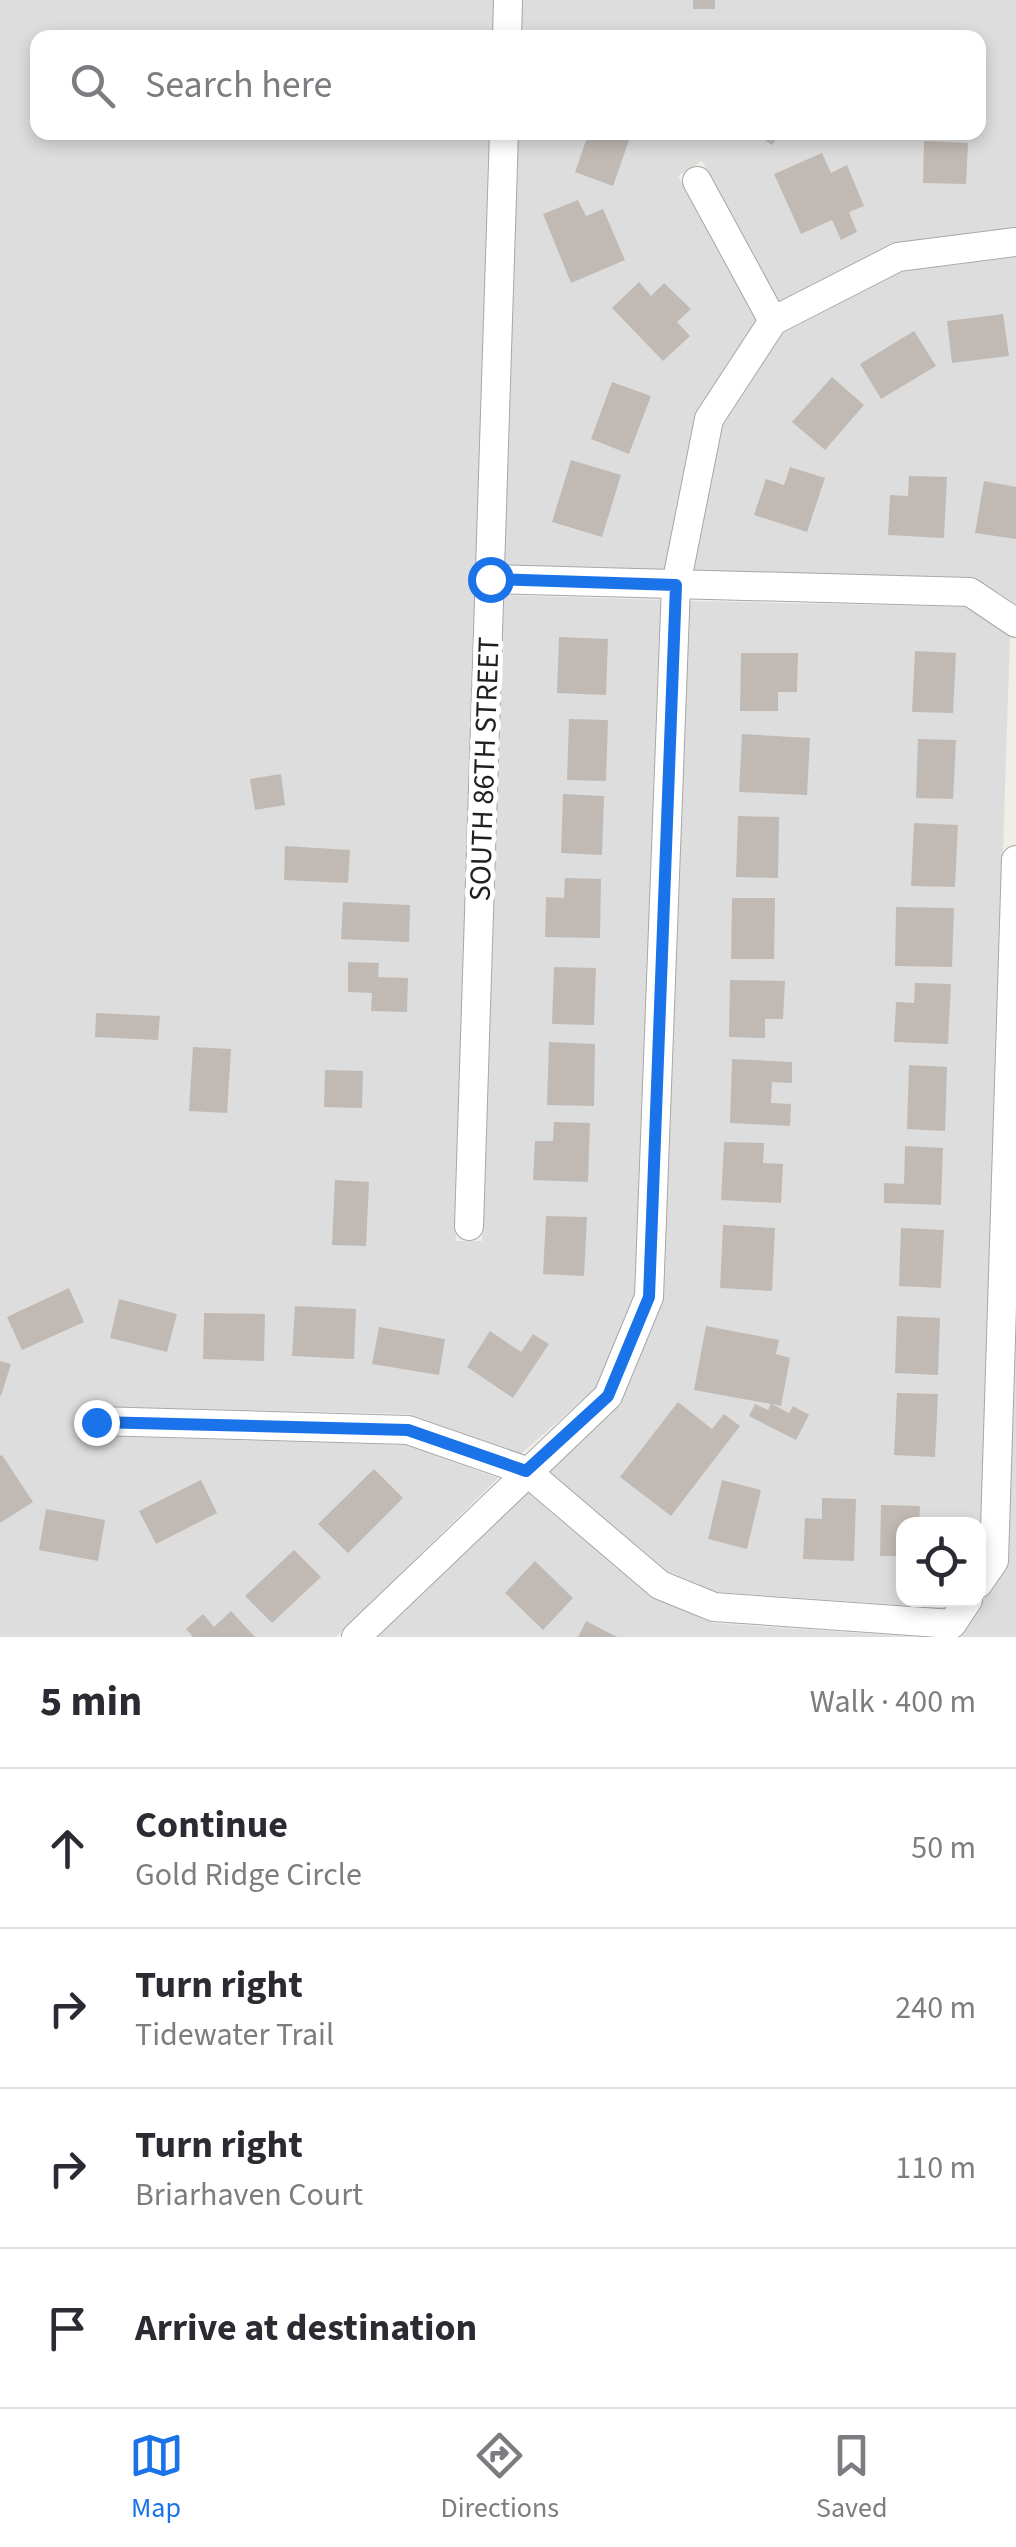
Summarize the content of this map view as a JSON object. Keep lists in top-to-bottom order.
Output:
{
  "streets": {
    "street": ["SOUTH 86TH STREET"]
  },
  "page": {
    "search": "Search here",
    "heading": ["5 min", "Walk · 400 m"],
    "list": [
      ["Continue", "Gold Ridge Circle", "50 m"],
      ["Turn right", "Tidewater Trail", "240 m"],
      ["Turn right", "Briarhaven Court", "110 m"],
      "Arrive at destination"
    ],
    "nav": ["Map", "Directions", "Saved"]
  }
}
